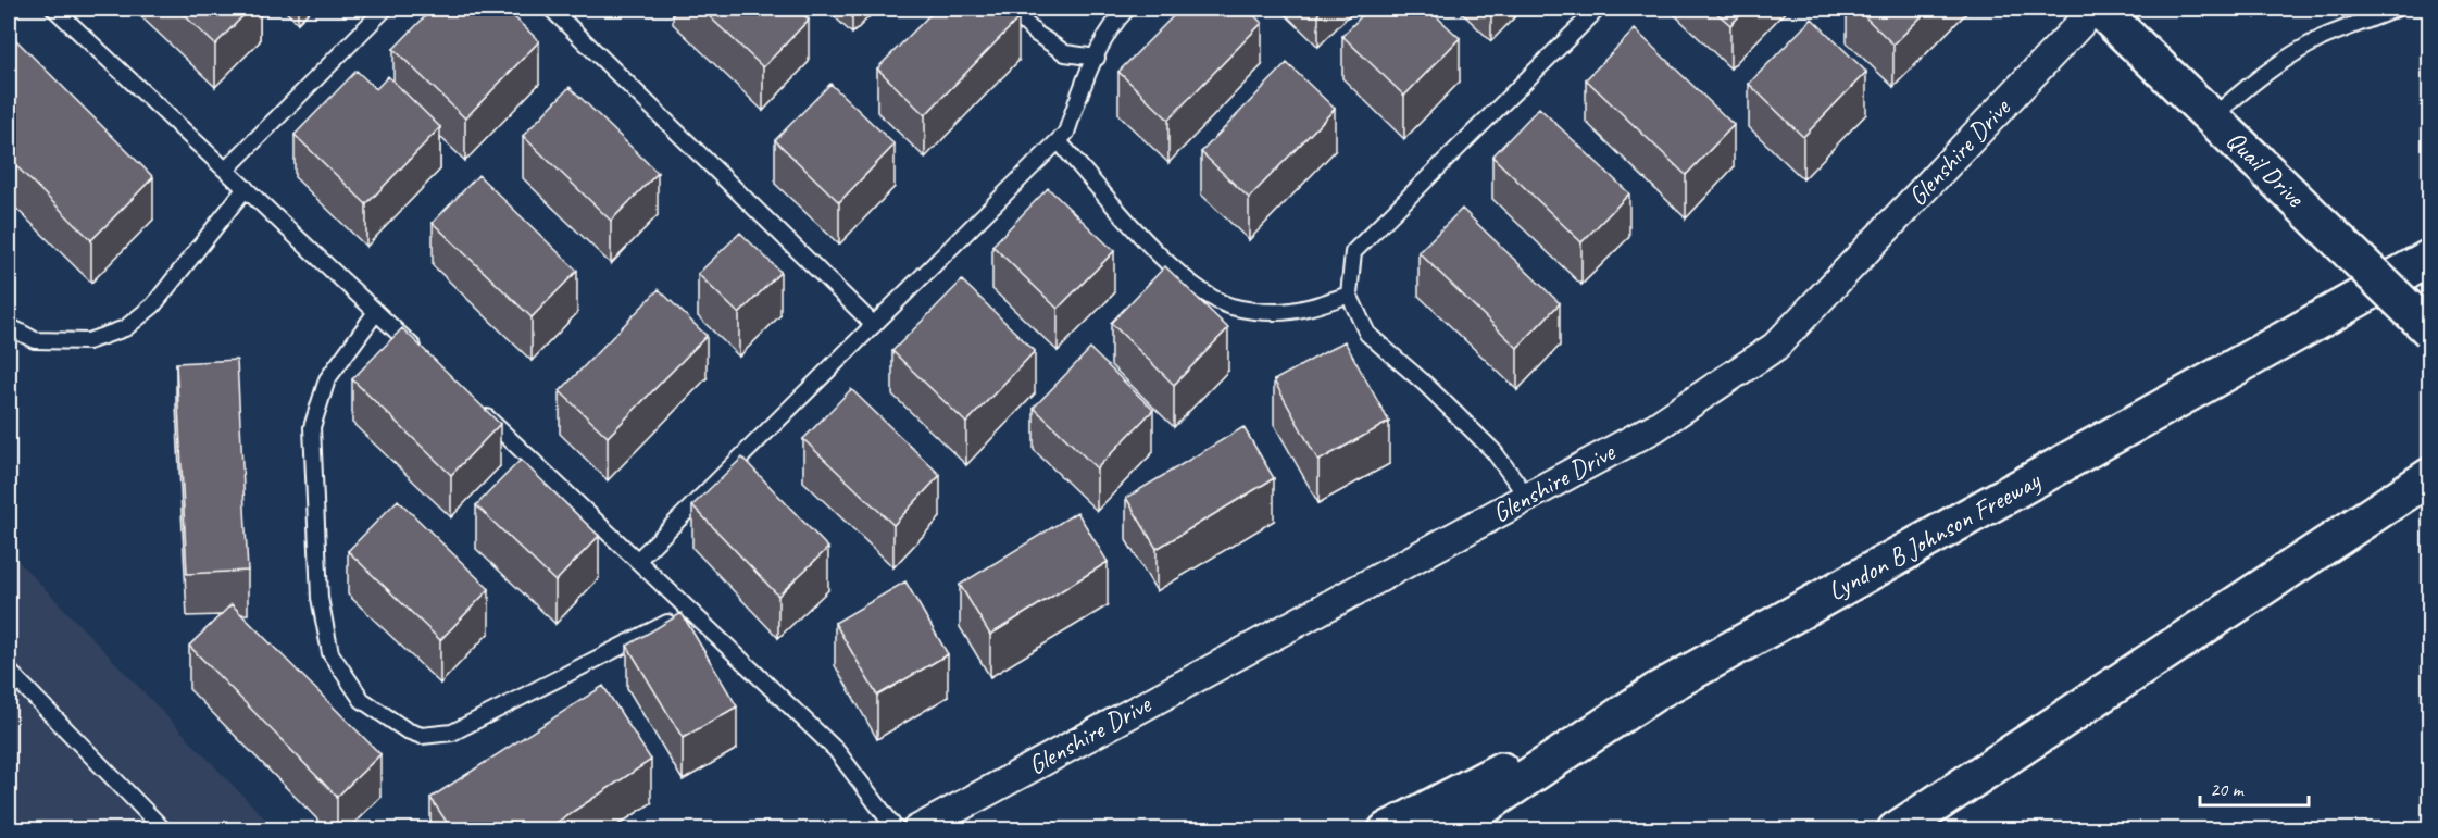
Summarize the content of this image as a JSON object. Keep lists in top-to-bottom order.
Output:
{
  "streets": {
    "main road": ["Quail Drive", "Lyndon B Johnson Freeway"],
    "street": ["Glenshire Drive"]
  },
  "crossings": [
    ["Glenshire Drive", "Quail Drive"]
  ],
  "scale_bar": "20 m"
}
